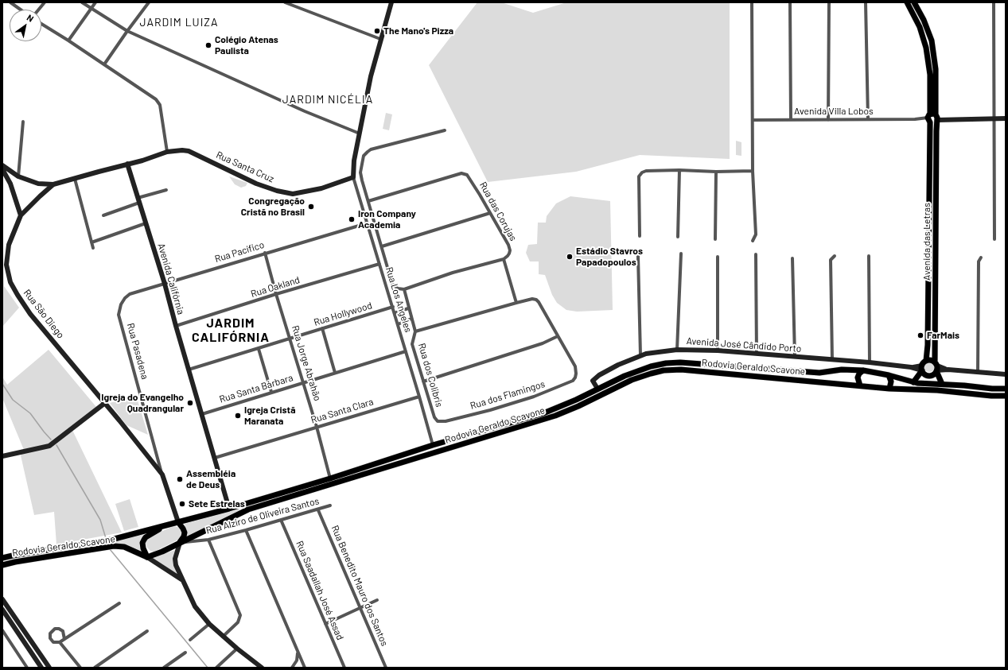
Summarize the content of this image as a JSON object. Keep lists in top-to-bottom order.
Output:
{
  "streets": {
    "main road": [
      "Rua Santa Cruz",
      "Avenida das Letras",
      "Avenida Califórnia",
      "Rua São Diego",
      "Avenida José Cândido Porto",
      "Rua Pasadena",
      "Rodovia Geraldo Scavone"
    ],
    "street": [
      "Avenida Villa Lobos",
      "Rua das Corujas",
      "Rua Pacífico",
      "Rua Oakland",
      "Rua Los Angeles",
      "Rua Hollywood",
      "Rua Jorge Abrahão",
      "Rua dos Colibris",
      "Rua Santa Bárbara",
      "Rua dos Flamingos",
      "Rua Santa Clara",
      "Rua Alziro de Oliveira Santos",
      "Rua Benedito Mauro dos Santos",
      "Rua Saadallah José Assad"
    ]
  },
  "crossings": [
    ["Avenida Villa Lobos", "Avenida das Letras"],
    ["Rua Santa Cruz", "Rua Los Angeles"],
    ["Avenida das Letras", "Avenida José Cândido Porto"],
    ["Rua Pacífico", "Avenida Califórnia"],
    ["Rua Pacífico", "Rua Los Angeles"],
    ["Rua Pacífico", "Rua Pasadena"],
    ["Rua Pacífico", "Rua Jorge Abrahão"],
    ["Avenida Califórnia", "Rua Oakland"],
    ["Avenida Califórnia", "Rua São Diego"],
    ["Avenida Califórnia", "Rua Hollywood"],
    ["Avenida Califórnia", "Rodovia Geraldo Scavone"],
    ["Avenida Califórnia", "Rua Santa Bárbara"],
    ["Avenida Califórnia", "Rua Santa Clara"],
    ["Rua Oakland", "Rua Los Angeles"],
    ["Rua Oakland", "Rua Jorge Abrahão"],
    ["Rua Los Angeles", "Rua Hollywood"],
    ["Rua Los Angeles", "Rodovia Geraldo Scavone"],
    ["Rua Los Angeles", "Rua Santa Bárbara"],
    ["Rua Los Angeles", "Rua Santa Clara"],
    ["Rua São Diego", "Rua Pasadena"],
    ["Rua Hollywood", "Rua Jorge Abrahão"],
    ["Avenida José Cândido Porto", "Rodovia Geraldo Scavone"],
    ["Rua Pasadena", "Rodovia Geraldo Scavone"],
    ["Rua Jorge Abrahão", "Rodovia Geraldo Scavone"],
    ["Rua Jorge Abrahão", "Rua Santa Bárbara"],
    ["Rua Jorge Abrahão", "Rua Santa Clara"],
    ["Rodovia Geraldo Scavone", "Rua Alziro de Oliveira Santos"],
    ["Rua dos Colibris", "Rua dos Flamingos"],
    ["Rua Alziro de Oliveira Santos", "Rua Benedito Mauro dos Santos"],
    ["Rua Alziro de Oliveira Santos", "Rua Saadallah José Assad"]
  ],
  "districts": ["JARDIM LUIZA", "JARDIM NICÉLIA", "JARDIM CALIFÓRNIA"],
  "places": [
    "The Mano's Pizza",
    "Colégio Atenas Paulista",
    "Congregação Cristã no Brasil",
    "Iron Company Academia",
    "Estádio Stavros Papadopoulos",
    "FarMais",
    "Igreja do Evangelho Quadrangular",
    "Igreja Cristã Maranata",
    "Assembléia de Deus",
    "Sete Estrelas"
  ],
  "north": "top right"
}
